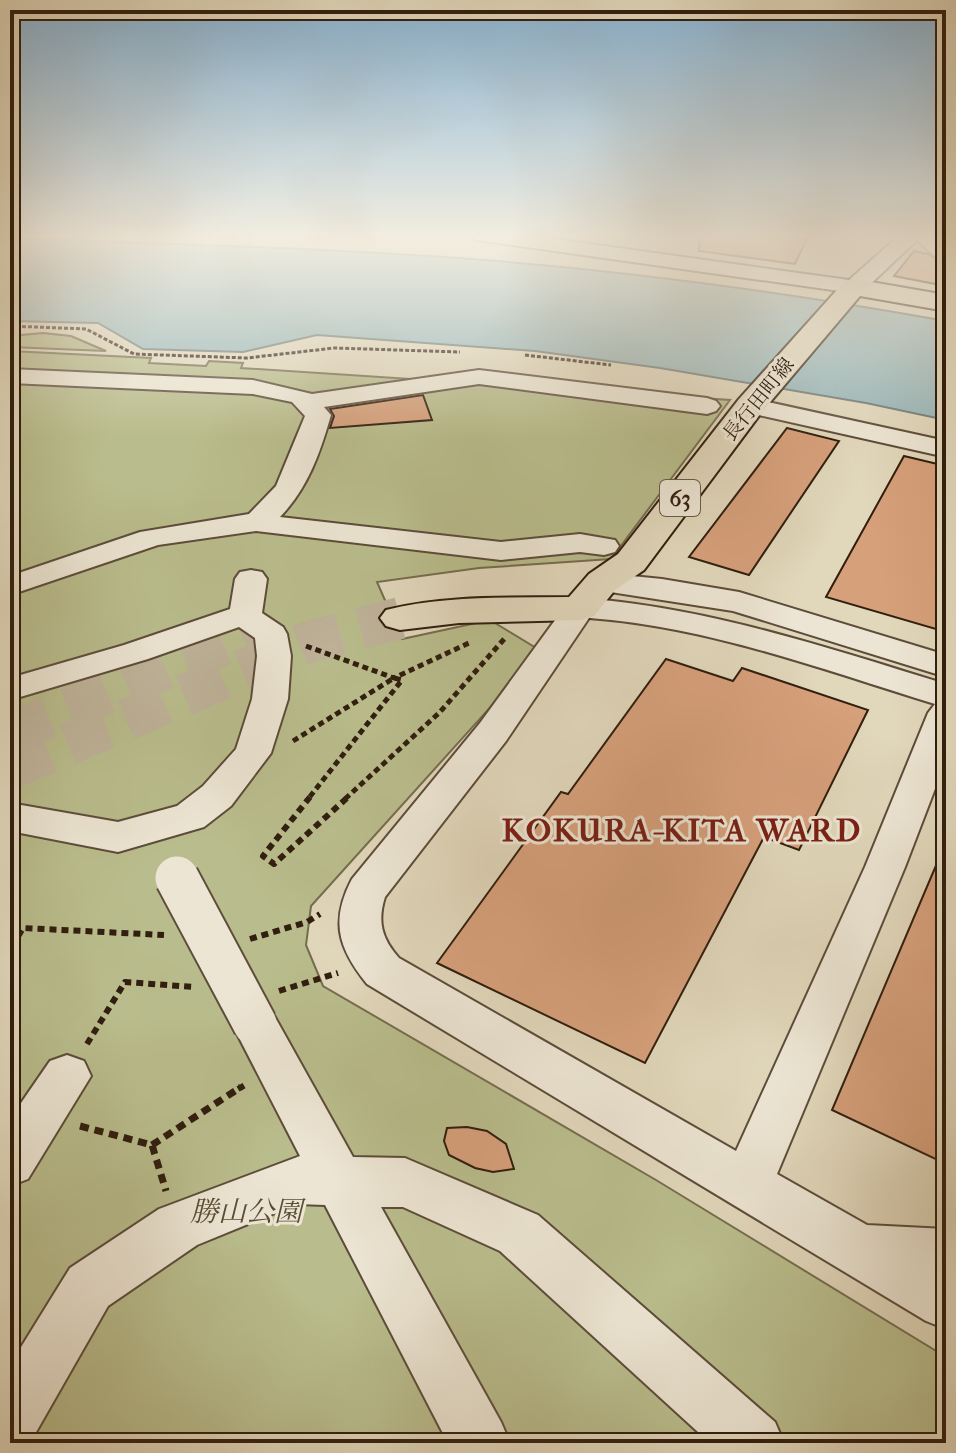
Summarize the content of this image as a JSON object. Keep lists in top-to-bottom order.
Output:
{
  "streets": {
    "main road": ["長行田町線", "63"]
  },
  "districts": ["KOKURA-KITA WARD"],
  "parks": ["勝山公園"]
}
